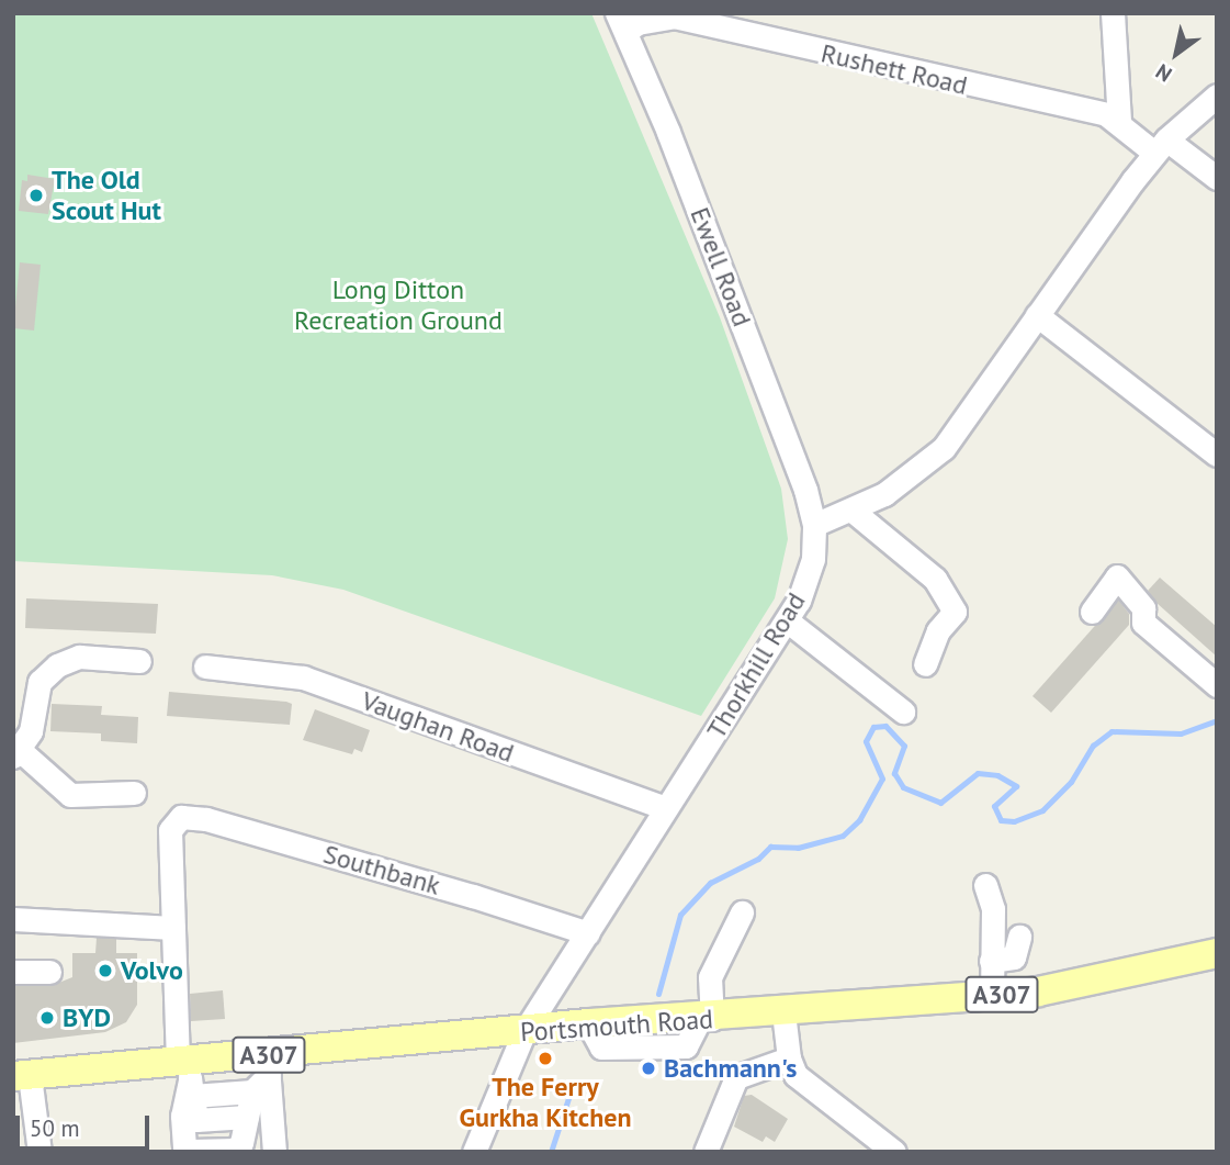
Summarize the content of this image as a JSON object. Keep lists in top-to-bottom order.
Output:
{
  "streets": {
    "main road": ["A307", "Portsmouth Road"],
    "street": [
      "Rushett Road",
      "Ewell Road",
      "Thorkhill Road",
      "Vaughan Road",
      "Southbank"
    ]
  },
  "crossings": [
    ["Rushett Road", "Ewell Road"],
    ["Ewell Road", "Thorkhill Road"],
    ["Thorkhill Road", "Vaughan Road"],
    ["Thorkhill Road", "Southbank"],
    ["Thorkhill Road", "Portsmouth Road"]
  ],
  "parks": ["Long Ditton Recreation Ground"],
  "places": [
    "The Old Scout Hut",
    "Volvo",
    "BYD",
    "The Ferry Gurkha Kitchen",
    "Bachmann's"
  ],
  "scale_bar": "50 m",
  "north": "bottom left"
}
